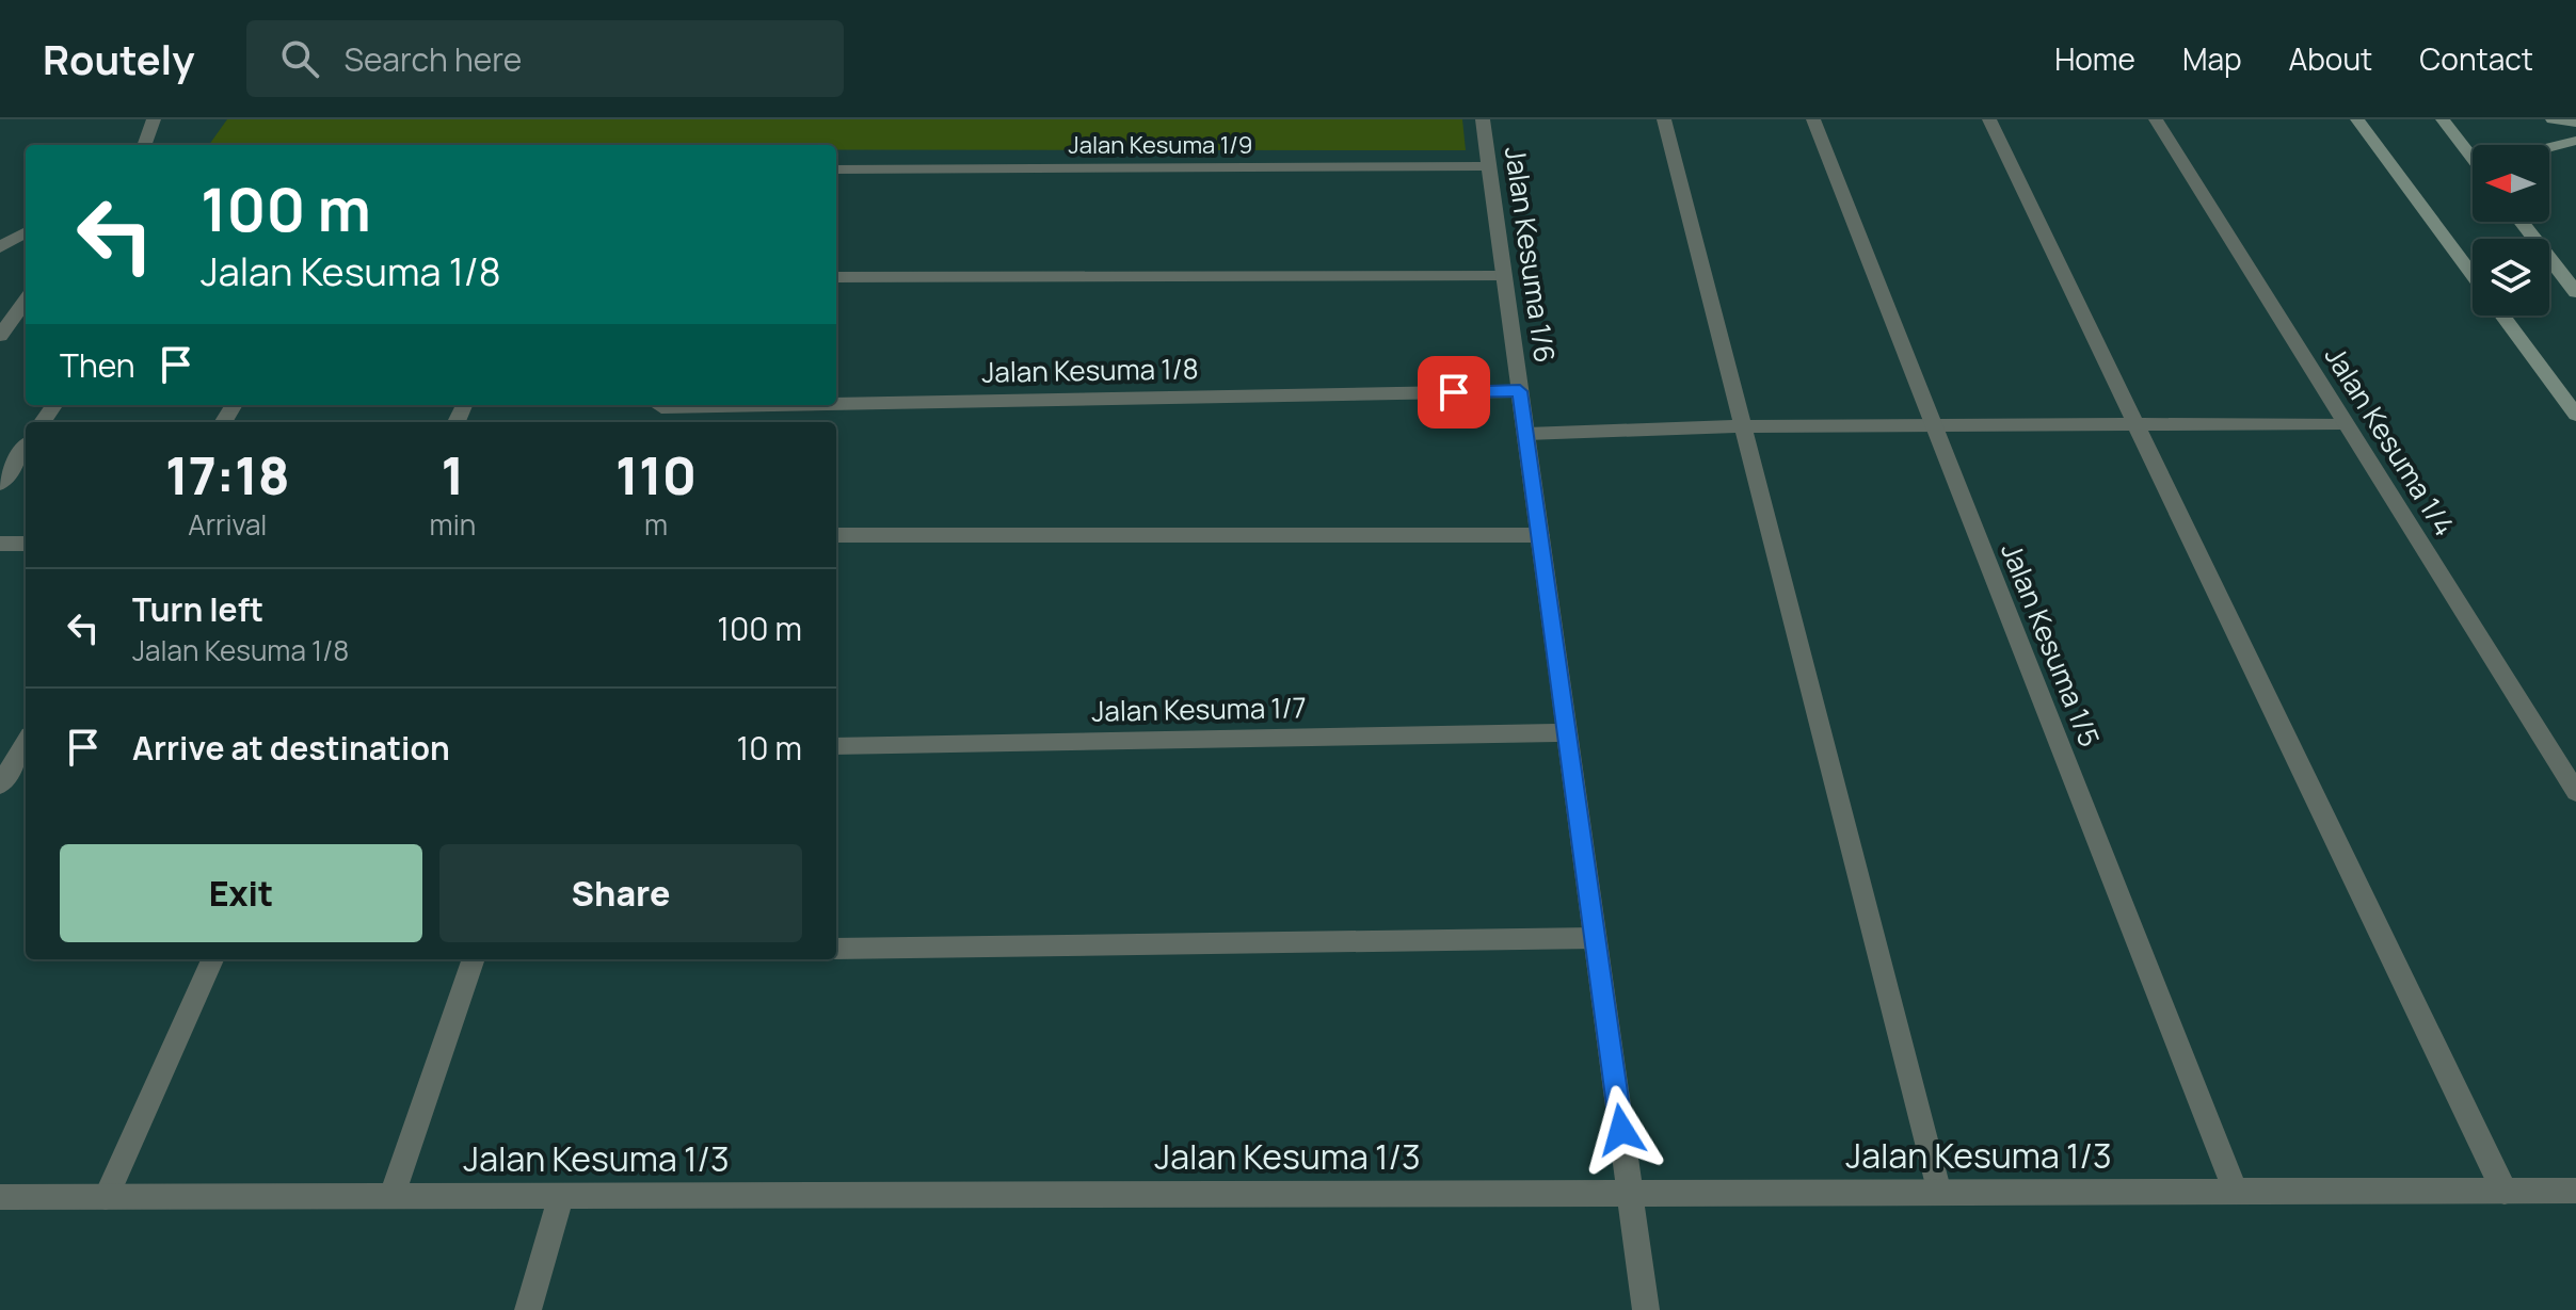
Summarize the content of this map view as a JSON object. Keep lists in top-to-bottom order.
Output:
{
  "streets": {
    "street": [
      "Jalan Kesuma 1/9",
      "Jalan Kesuma 1/6",
      "Jalan Kesuma 1/8",
      "Jalan Kesuma 1/4",
      "Jalan Kesuma 1/5",
      "Jalan Kesuma 1/7",
      "Jalan Kesuma 1/3"
    ]
  },
  "crossings": [
    ["Jalan Kesuma 1/9", "Jalan Kesuma 1/6"],
    ["Jalan Kesuma 1/6", "Jalan Kesuma 1/8"],
    ["Jalan Kesuma 1/6", "Jalan Kesuma 1/7"],
    ["Jalan Kesuma 1/6", "Jalan Kesuma 1/3"],
    ["Jalan Kesuma 1/5", "Jalan Kesuma 1/3"]
  ],
  "north": "left",
  "page": {
    "header": "Routely",
    "search": "Search here",
    "nav": [
      "Home",
      "Map",
      "About",
      "Contact"
    ],
    "turn": ["100 m", "Jalan Kesuma 1/8"],
    "then": "Then",
    "eta": [
      "17:18",
      "Arrival",
      "1",
      "min",
      "110",
      "m"
    ],
    "list": [
      {
        "name": "Turn left",
        "note": "Jalan Kesuma 1/8",
        "value": "100 m"
      },
      {
        "name": "Arrive at destination",
        "value": "10 m"
      }
    ],
    "buttons": ["Exit", "Share"]
  }
}
